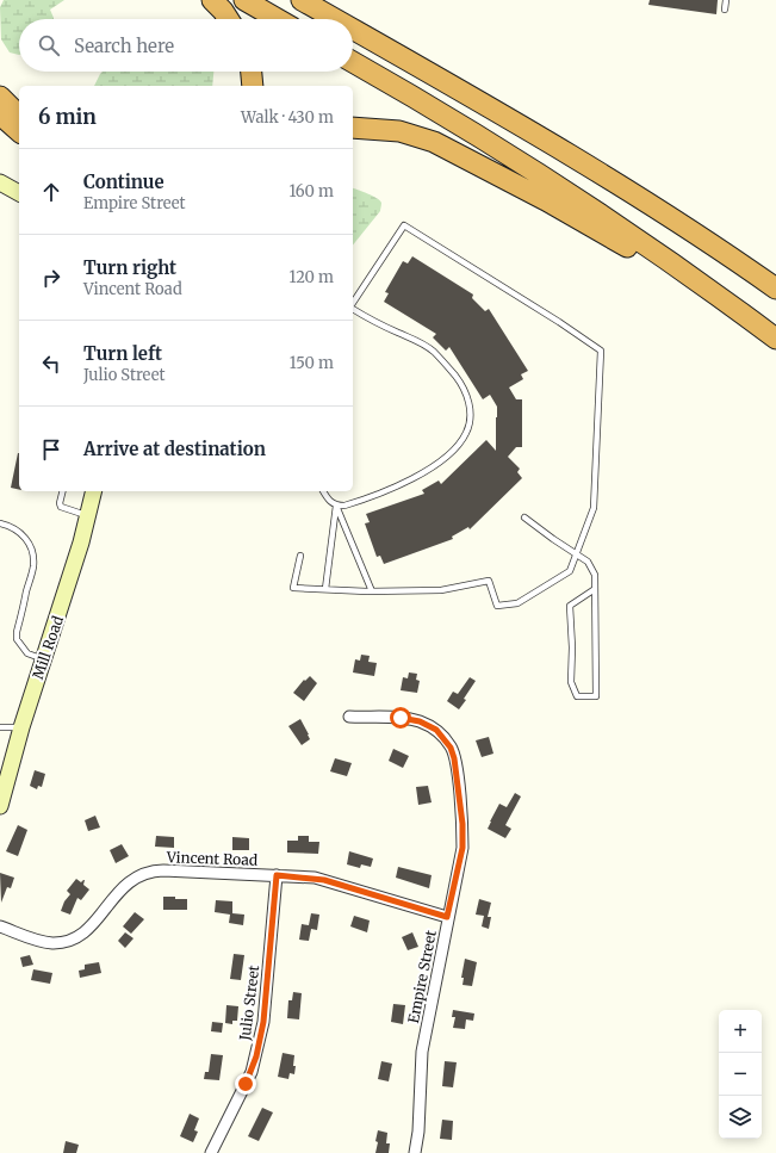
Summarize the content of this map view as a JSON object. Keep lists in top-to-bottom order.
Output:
{
  "streets": {
    "main road": ["Mill Road"],
    "street": ["Vincent Road", "Empire Street", "Julio Street"]
  },
  "crossings": [
    ["Vincent Road", "Empire Street"],
    ["Vincent Road", "Julio Street"]
  ],
  "page": {
    "search": "Search here",
    "heading": ["6 min", "Walk · 430 m"],
    "list": [
      ["Continue", "Empire Street", "160 m"],
      ["Turn right", "Vincent Road", "120 m"],
      ["Turn left", "Julio Street", "150 m"],
      "Arrive at destination"
    ],
    "map_buttons": ["+", "−"]
  }
}
